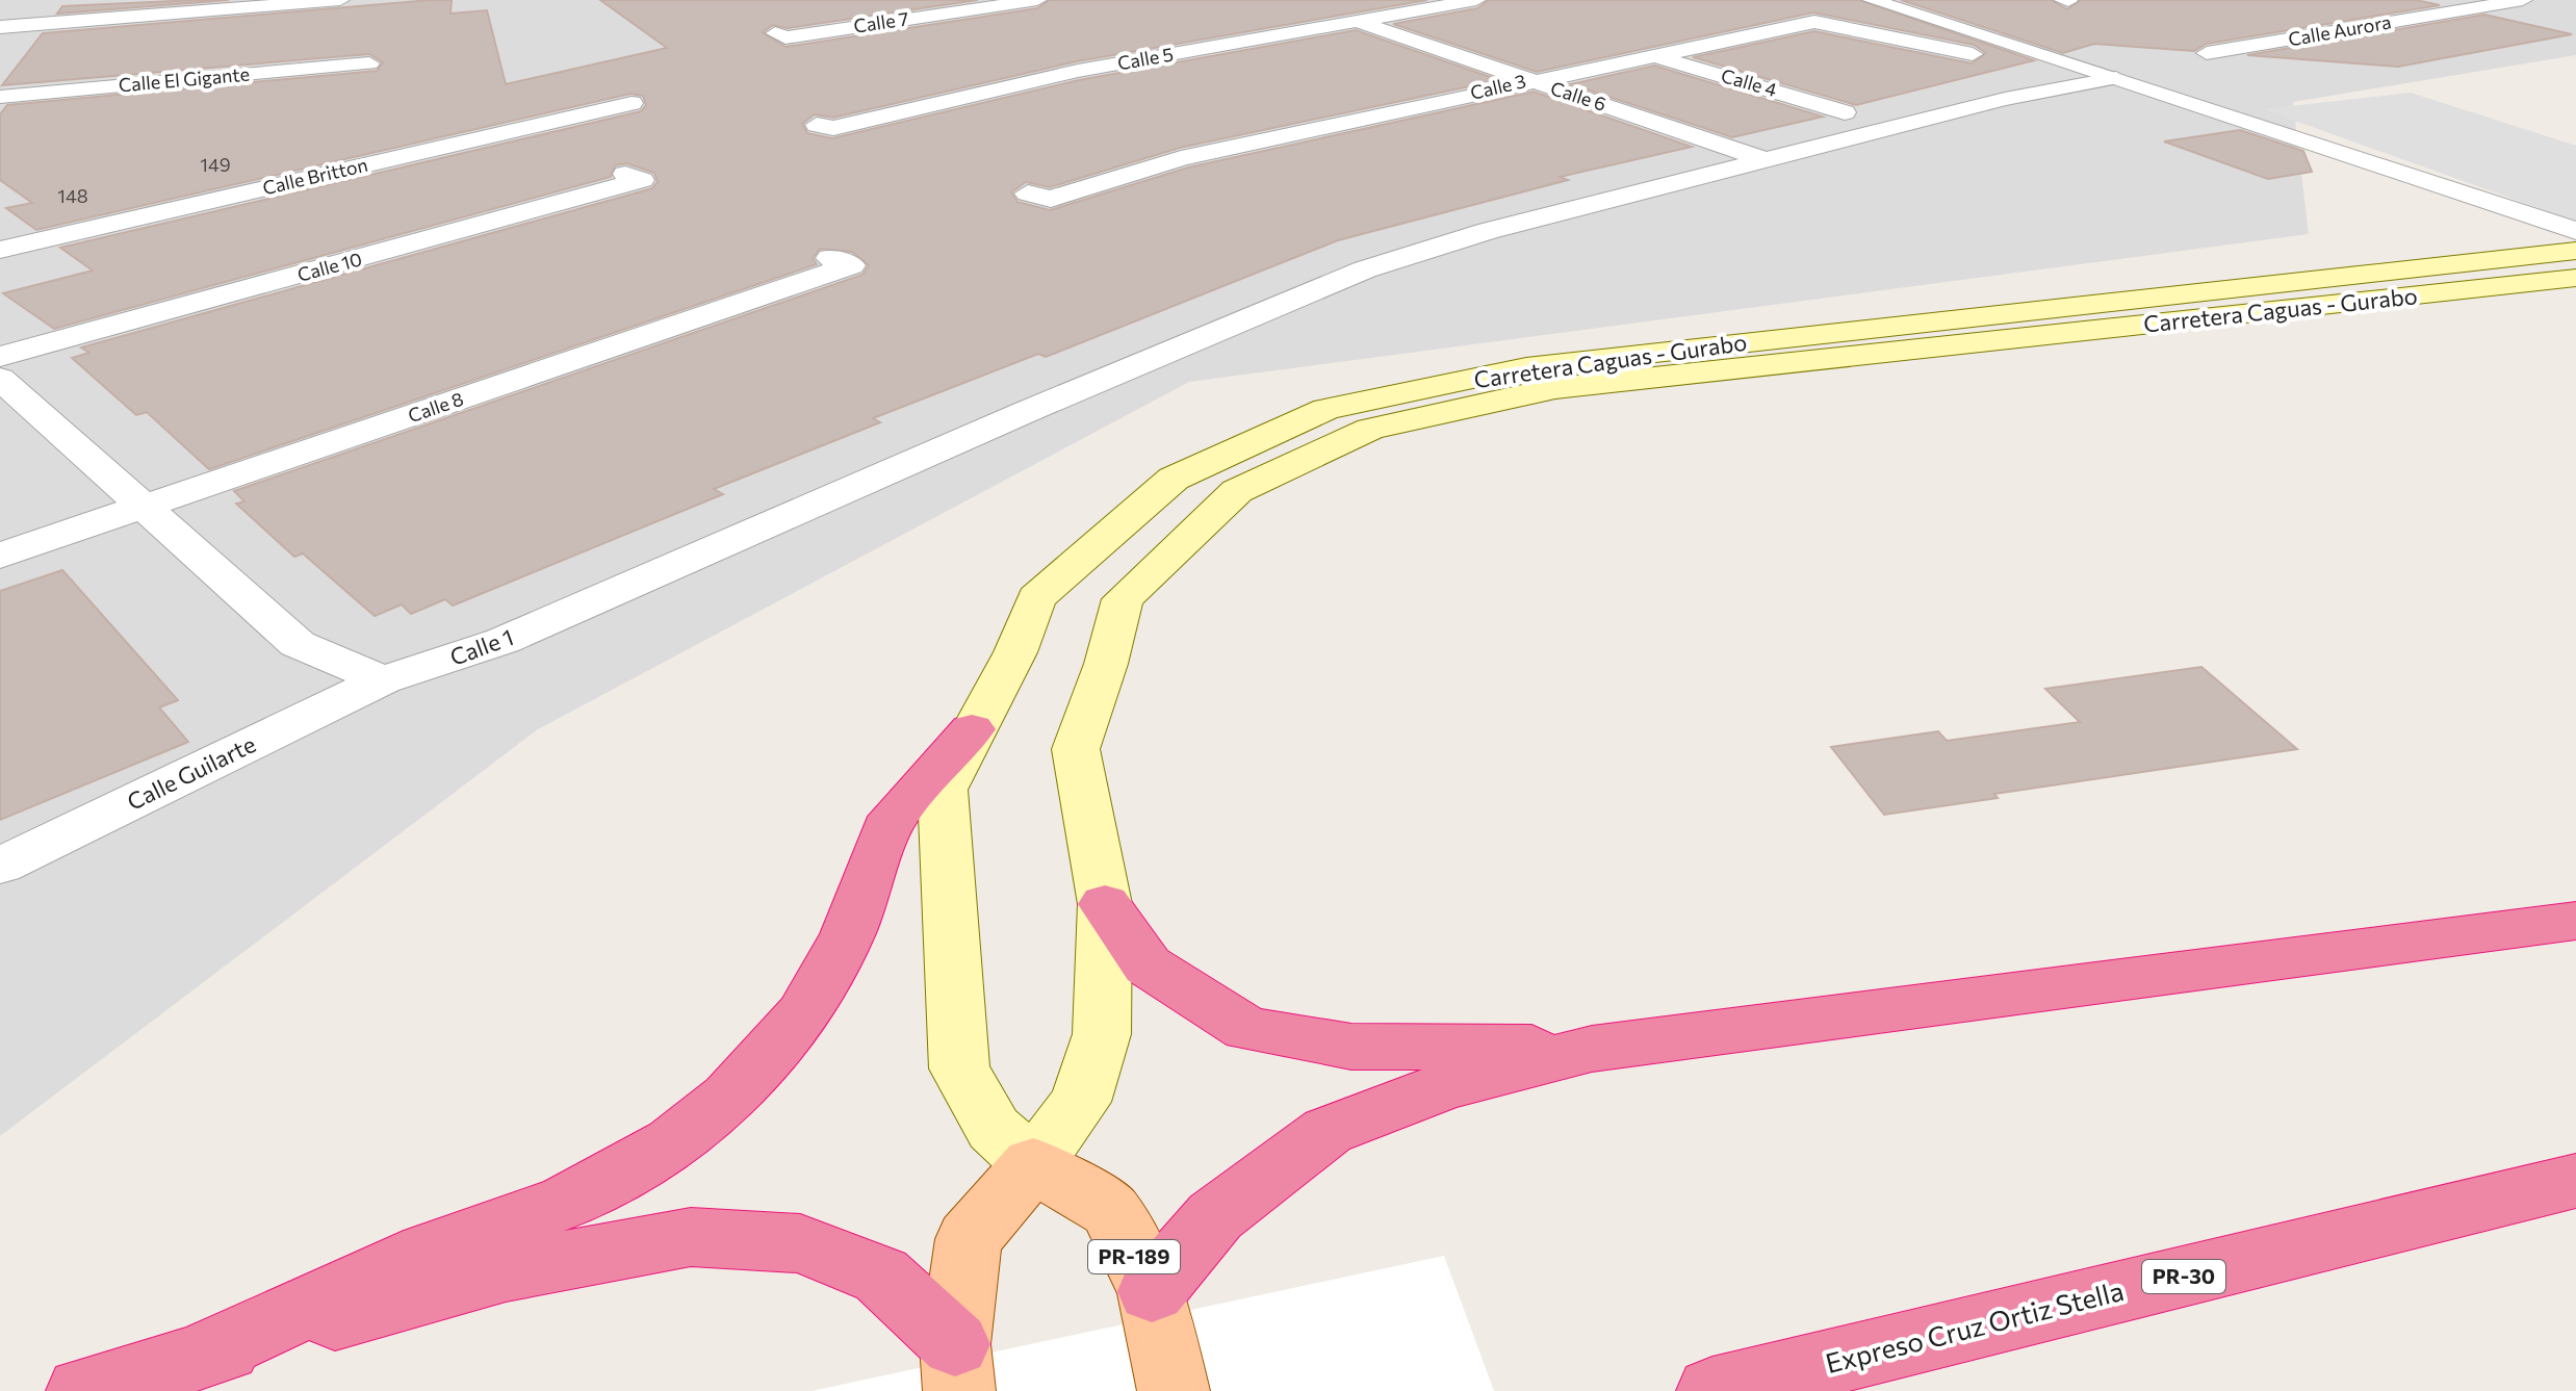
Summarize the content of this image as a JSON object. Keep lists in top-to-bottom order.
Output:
{
  "streets": {
    "highway": ["PR-30", "Expreso Cruz Ortiz Stella"],
    "main road": ["Carretera Caguas - Gurabo", "PR-189"],
    "street": [
      "Calle 7",
      "Calle Aurora",
      "Calle 5",
      "Calle El Gigante",
      "Calle 4",
      "Calle 3",
      "Calle 6",
      "Calle Britton",
      "Calle 10",
      "Calle 8",
      "Calle 1",
      "Calle Guilarte"
    ]
  },
  "crossings": [
    ["Calle 5", "Calle 6"],
    ["Calle 4", "Calle 3"],
    ["Calle 3", "Calle 6"],
    ["Calle 6", "Calle 1"],
    ["Carretera Caguas - Gurabo", "PR-189"],
    ["Calle 1", "Calle Guilarte"]
  ],
  "house_numbers": ["149", "148"]
}
